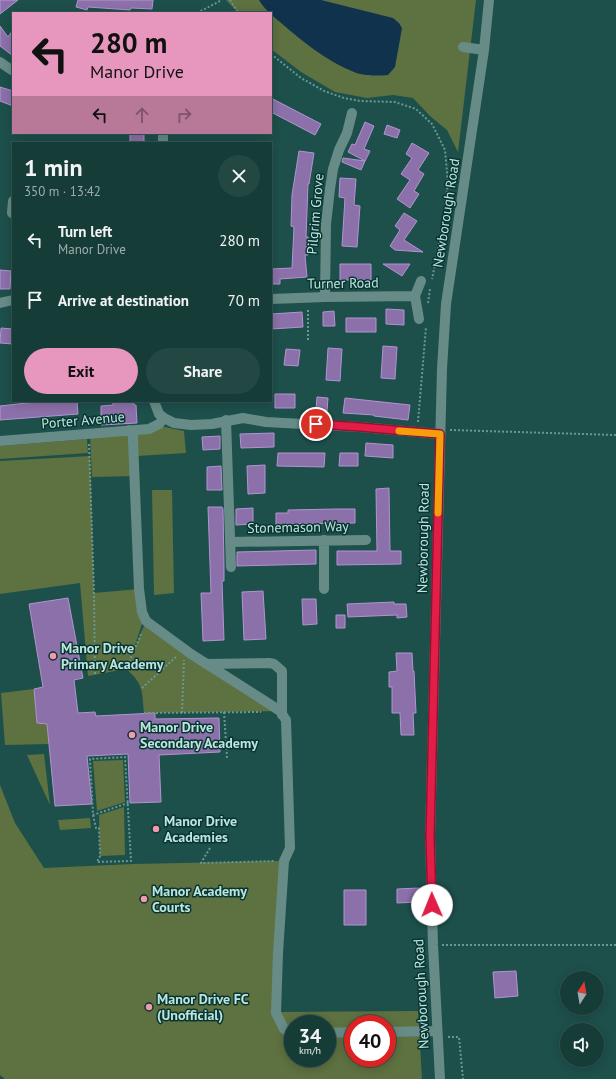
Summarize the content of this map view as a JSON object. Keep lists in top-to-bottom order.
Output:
{
  "streets": {
    "street": [
      "Newborough Road",
      "Pilgrim Grove",
      "Turner Road",
      "Porter Avenue",
      "Stonemason Way"
    ]
  },
  "crossings": [
    ["Pilgrim Grove", "Turner Road"]
  ],
  "places": [
    "Manor Drive Primary Academy",
    "Manor Drive Secondary Academy",
    "Manor Drive Academies",
    "Manor Academy Courts",
    "Manor Drive FC (Unofficial)"
  ],
  "north": "top",
  "page": {
    "turn": ["280 m", "Manor Drive"],
    "heading": ["1 min", "350 m · 13:42"],
    "list": [
      {
        "name": "Turn left",
        "note": "Manor Drive",
        "value": "280 m"
      },
      {
        "name": "Arrive at destination",
        "value": "70 m"
      }
    ],
    "buttons": ["Exit", "Share"],
    "speed": "34 km/h",
    "limit": "40"
  }
}
